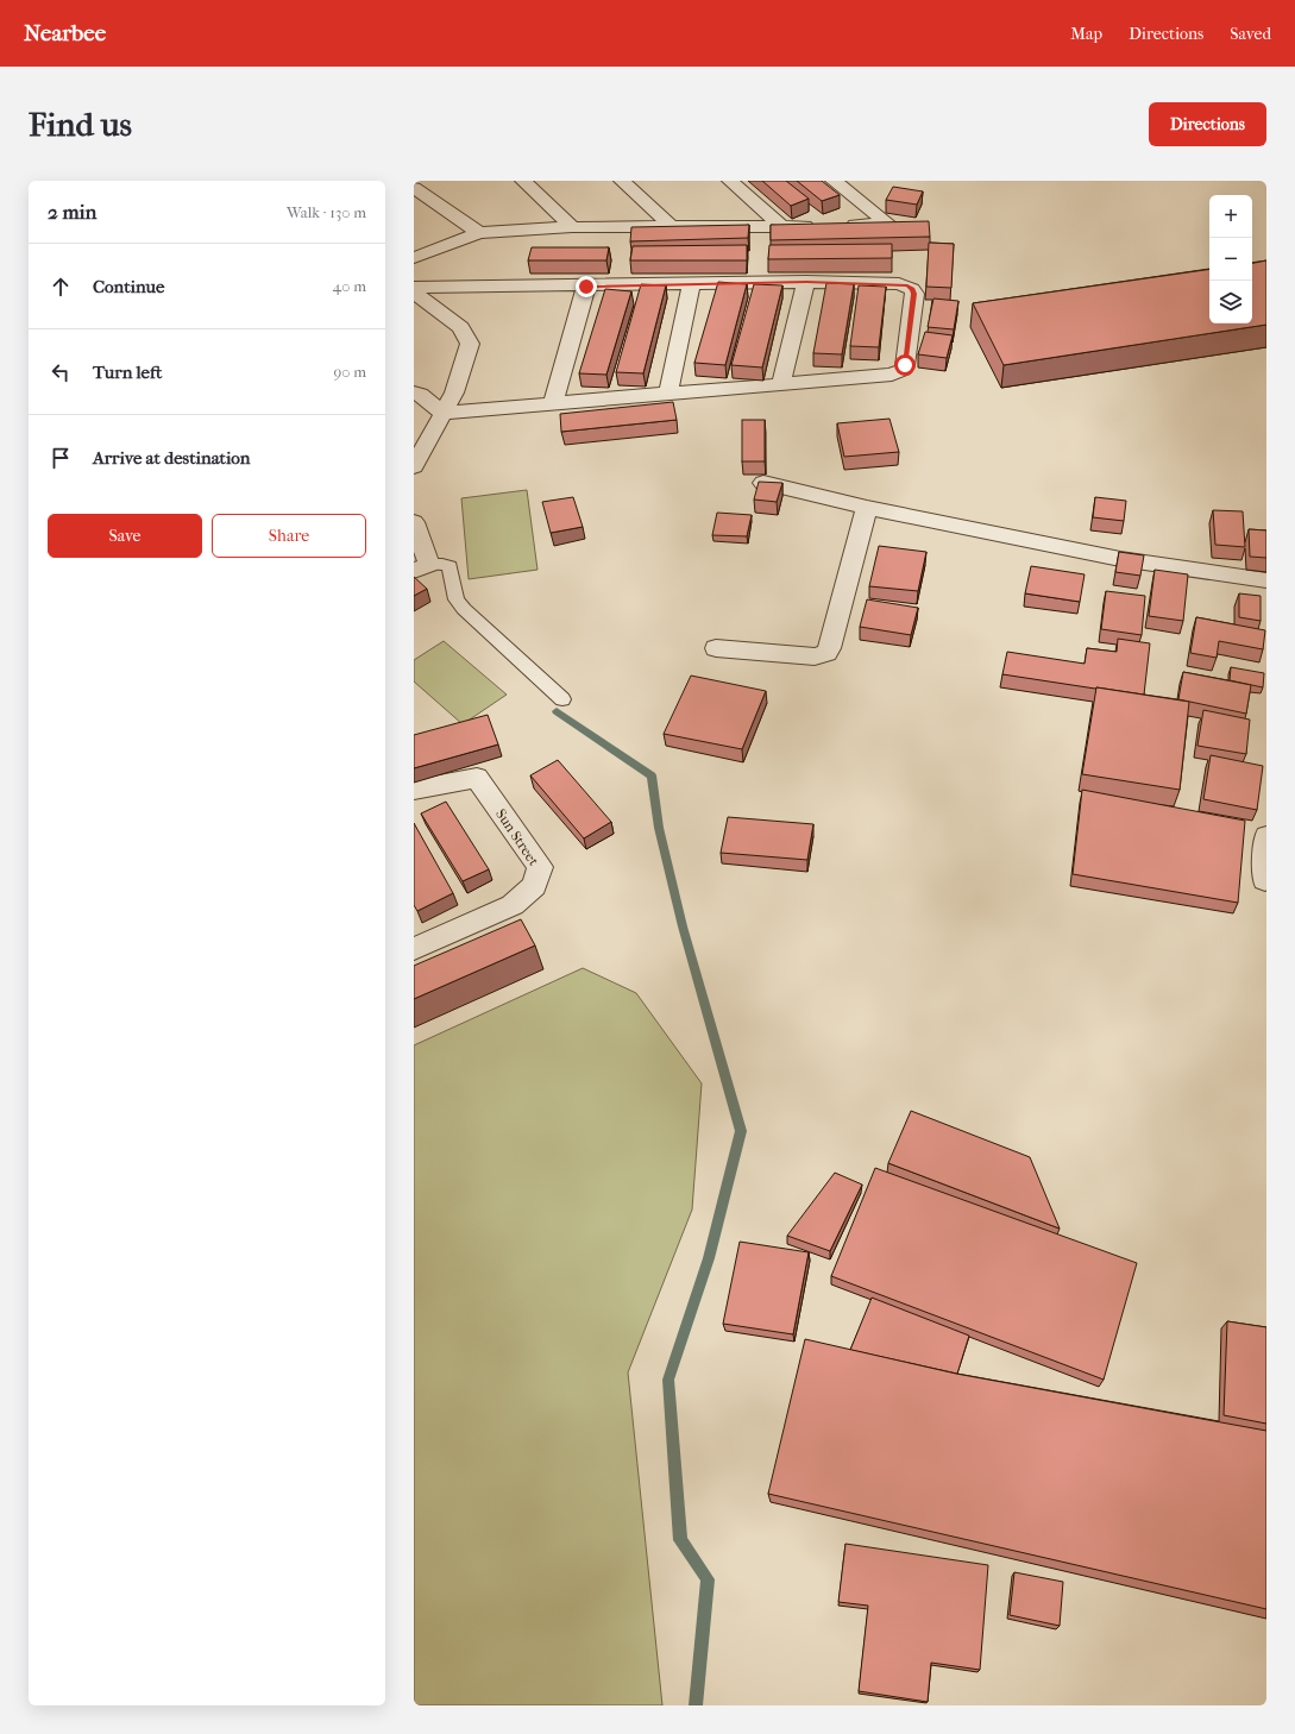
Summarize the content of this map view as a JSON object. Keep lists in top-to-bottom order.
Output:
{
  "streets": {
    "street": ["Sun Street"]
  },
  "page": {
    "header": "Nearbee",
    "nav": ["Map", "Directions", "Saved"],
    "buttons": [
      "Directions",
      ["Save", "Share"]
    ],
    "title": "Find us",
    "heading": ["2 min", "Walk · 130 m"],
    "map_buttons": ["+", "−"],
    "list": [
      ["Continue", "40 m"],
      ["Turn left", "90 m"],
      "Arrive at destination"
    ]
  }
}
